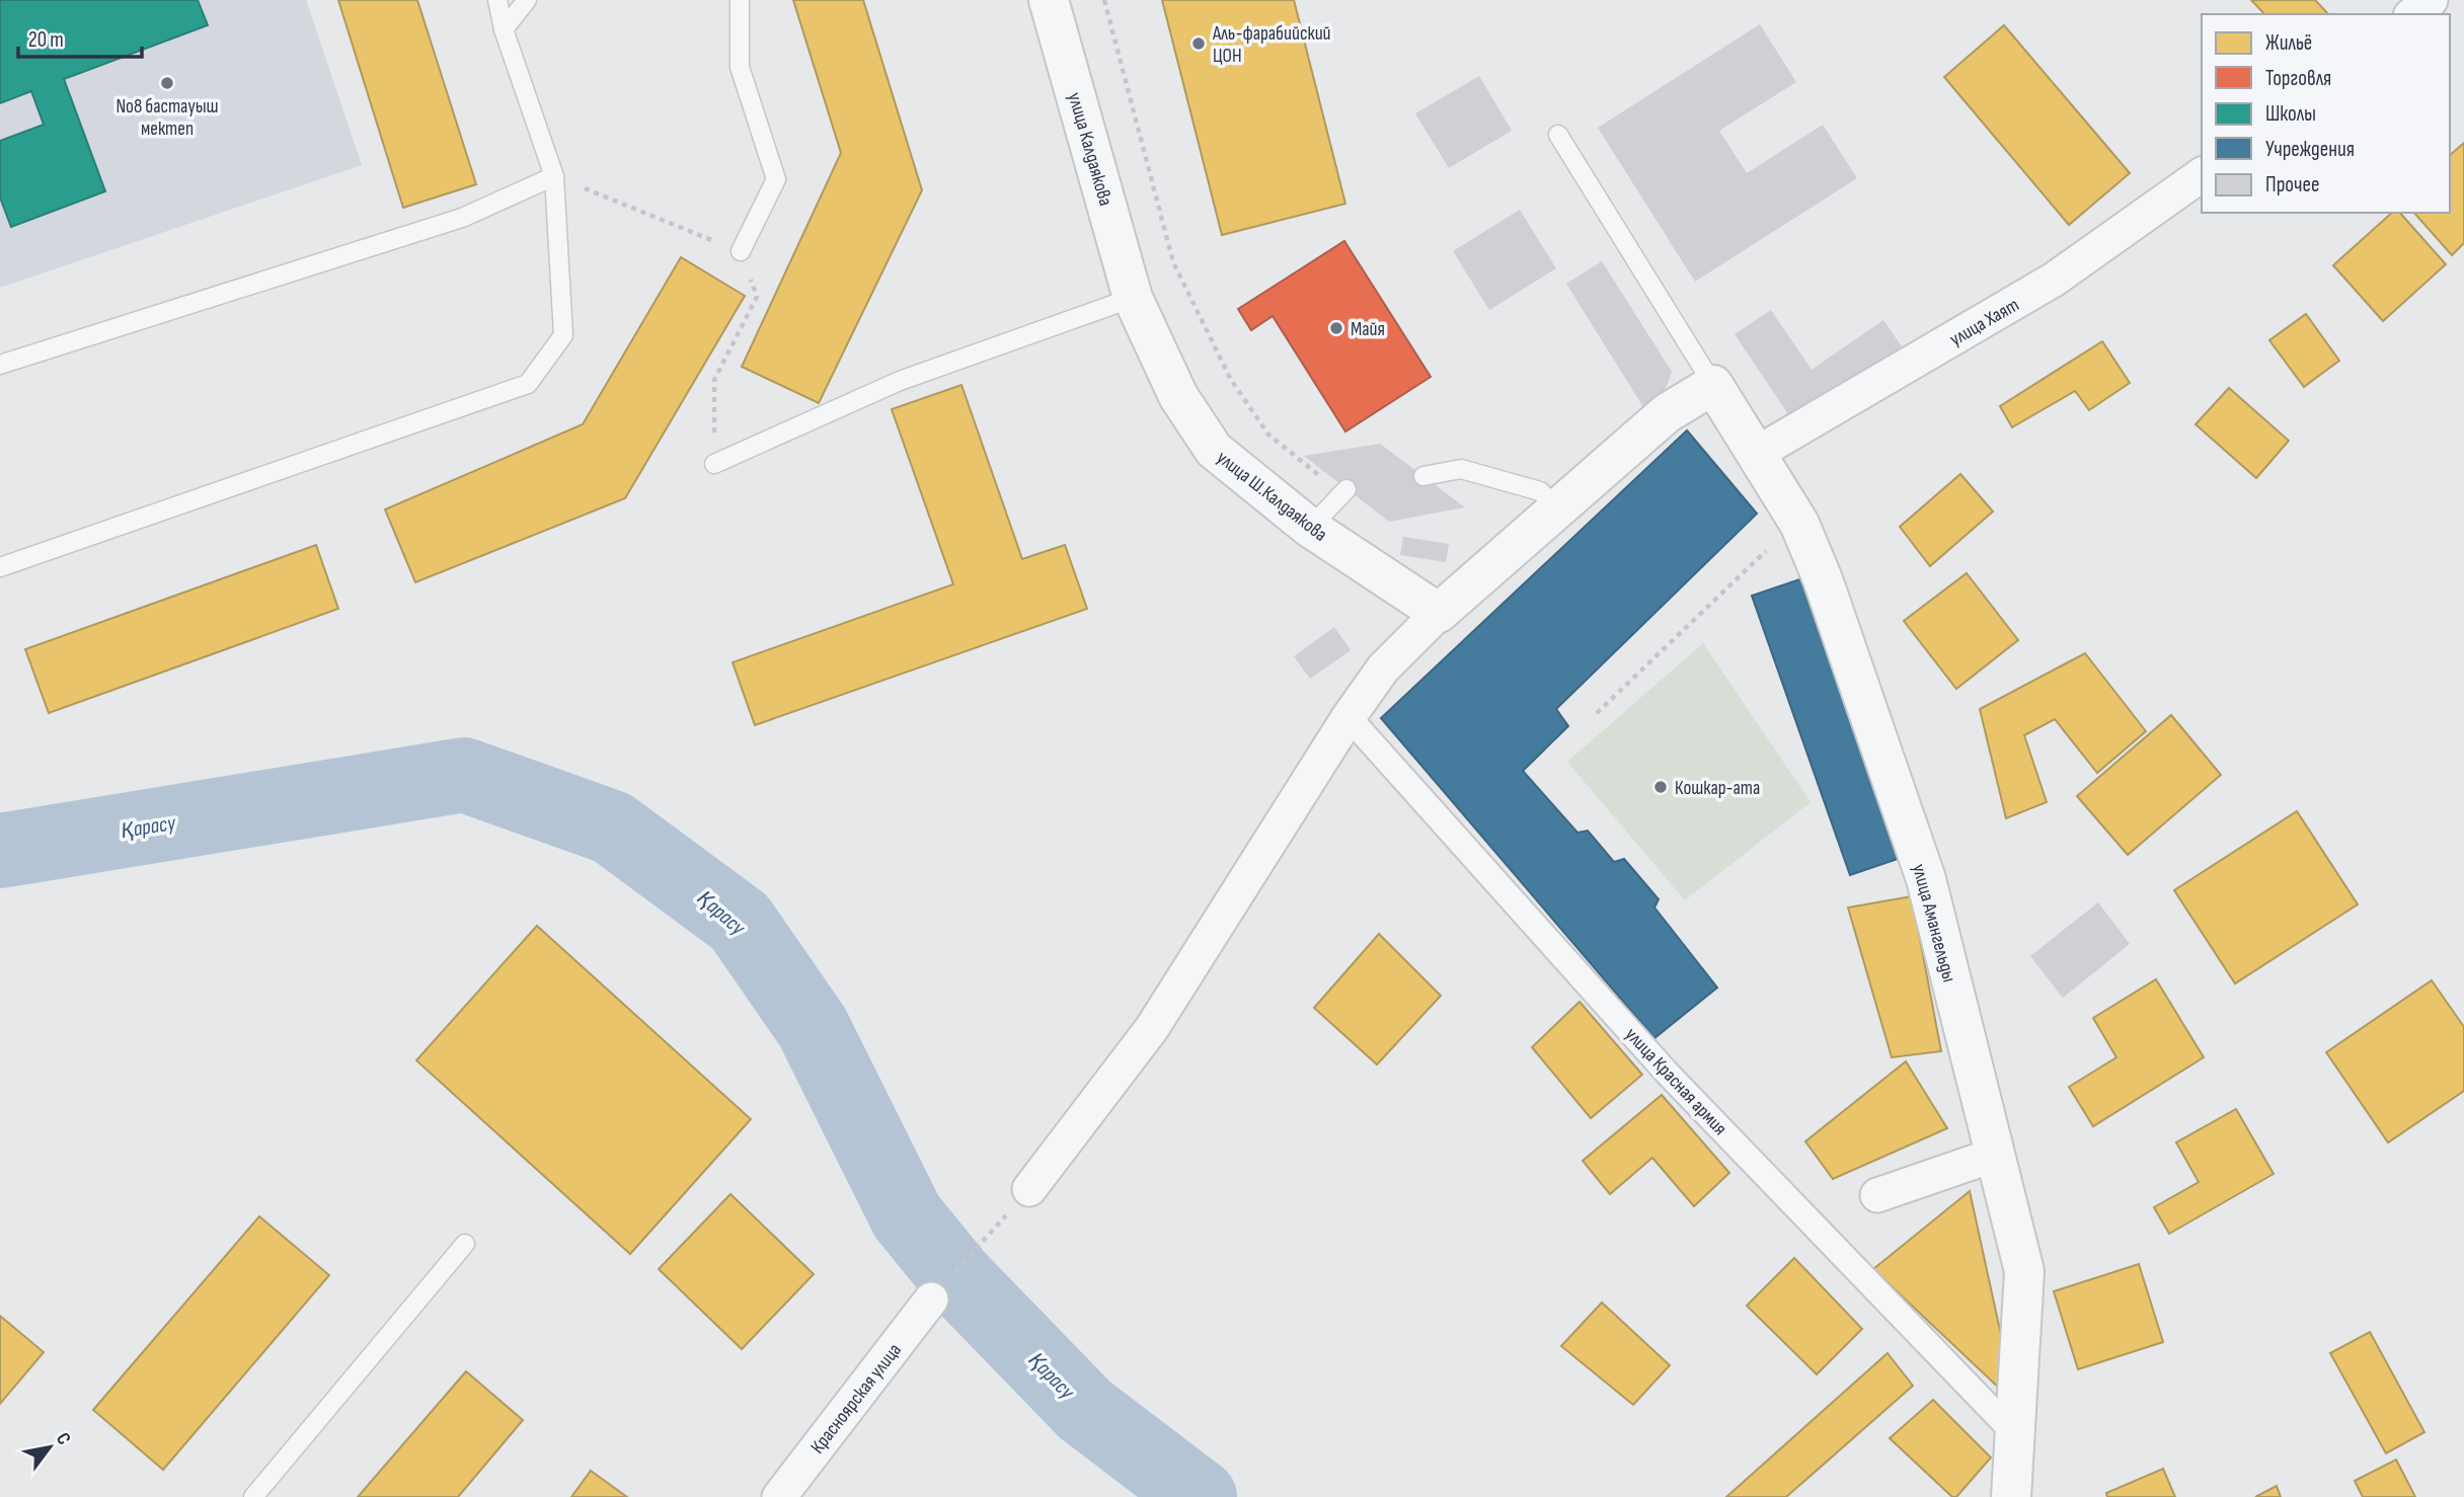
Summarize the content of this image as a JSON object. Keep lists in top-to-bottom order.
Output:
{
  "streets": {
    "street": [
      "улица Калдаякова",
      "улица Хаят",
      "улица Ш.Калдаякова",
      "улица Амангельды",
      "улица Красная армия",
      "Красноярская улица"
    ]
  },
  "crossings": [
    ["улица Калдаякова", "улица Ш.Калдаякова"],
    ["улица Хаят", "улица Амангельды"],
    ["улица Амангельды", "улица Красная армия"]
  ],
  "water": ["Қарасу"],
  "places": [
    "Аль-фарабийский ЦОН",
    "No8 бастауыш мектеп",
    "Майя",
    "Кошкар-ата"
  ],
  "legend": [
    "Жильё",
    "Торговля",
    "Школы",
    "Учреждения",
    "Прочее"
  ],
  "scale_bar": "20 m",
  "north": "top right"
}
